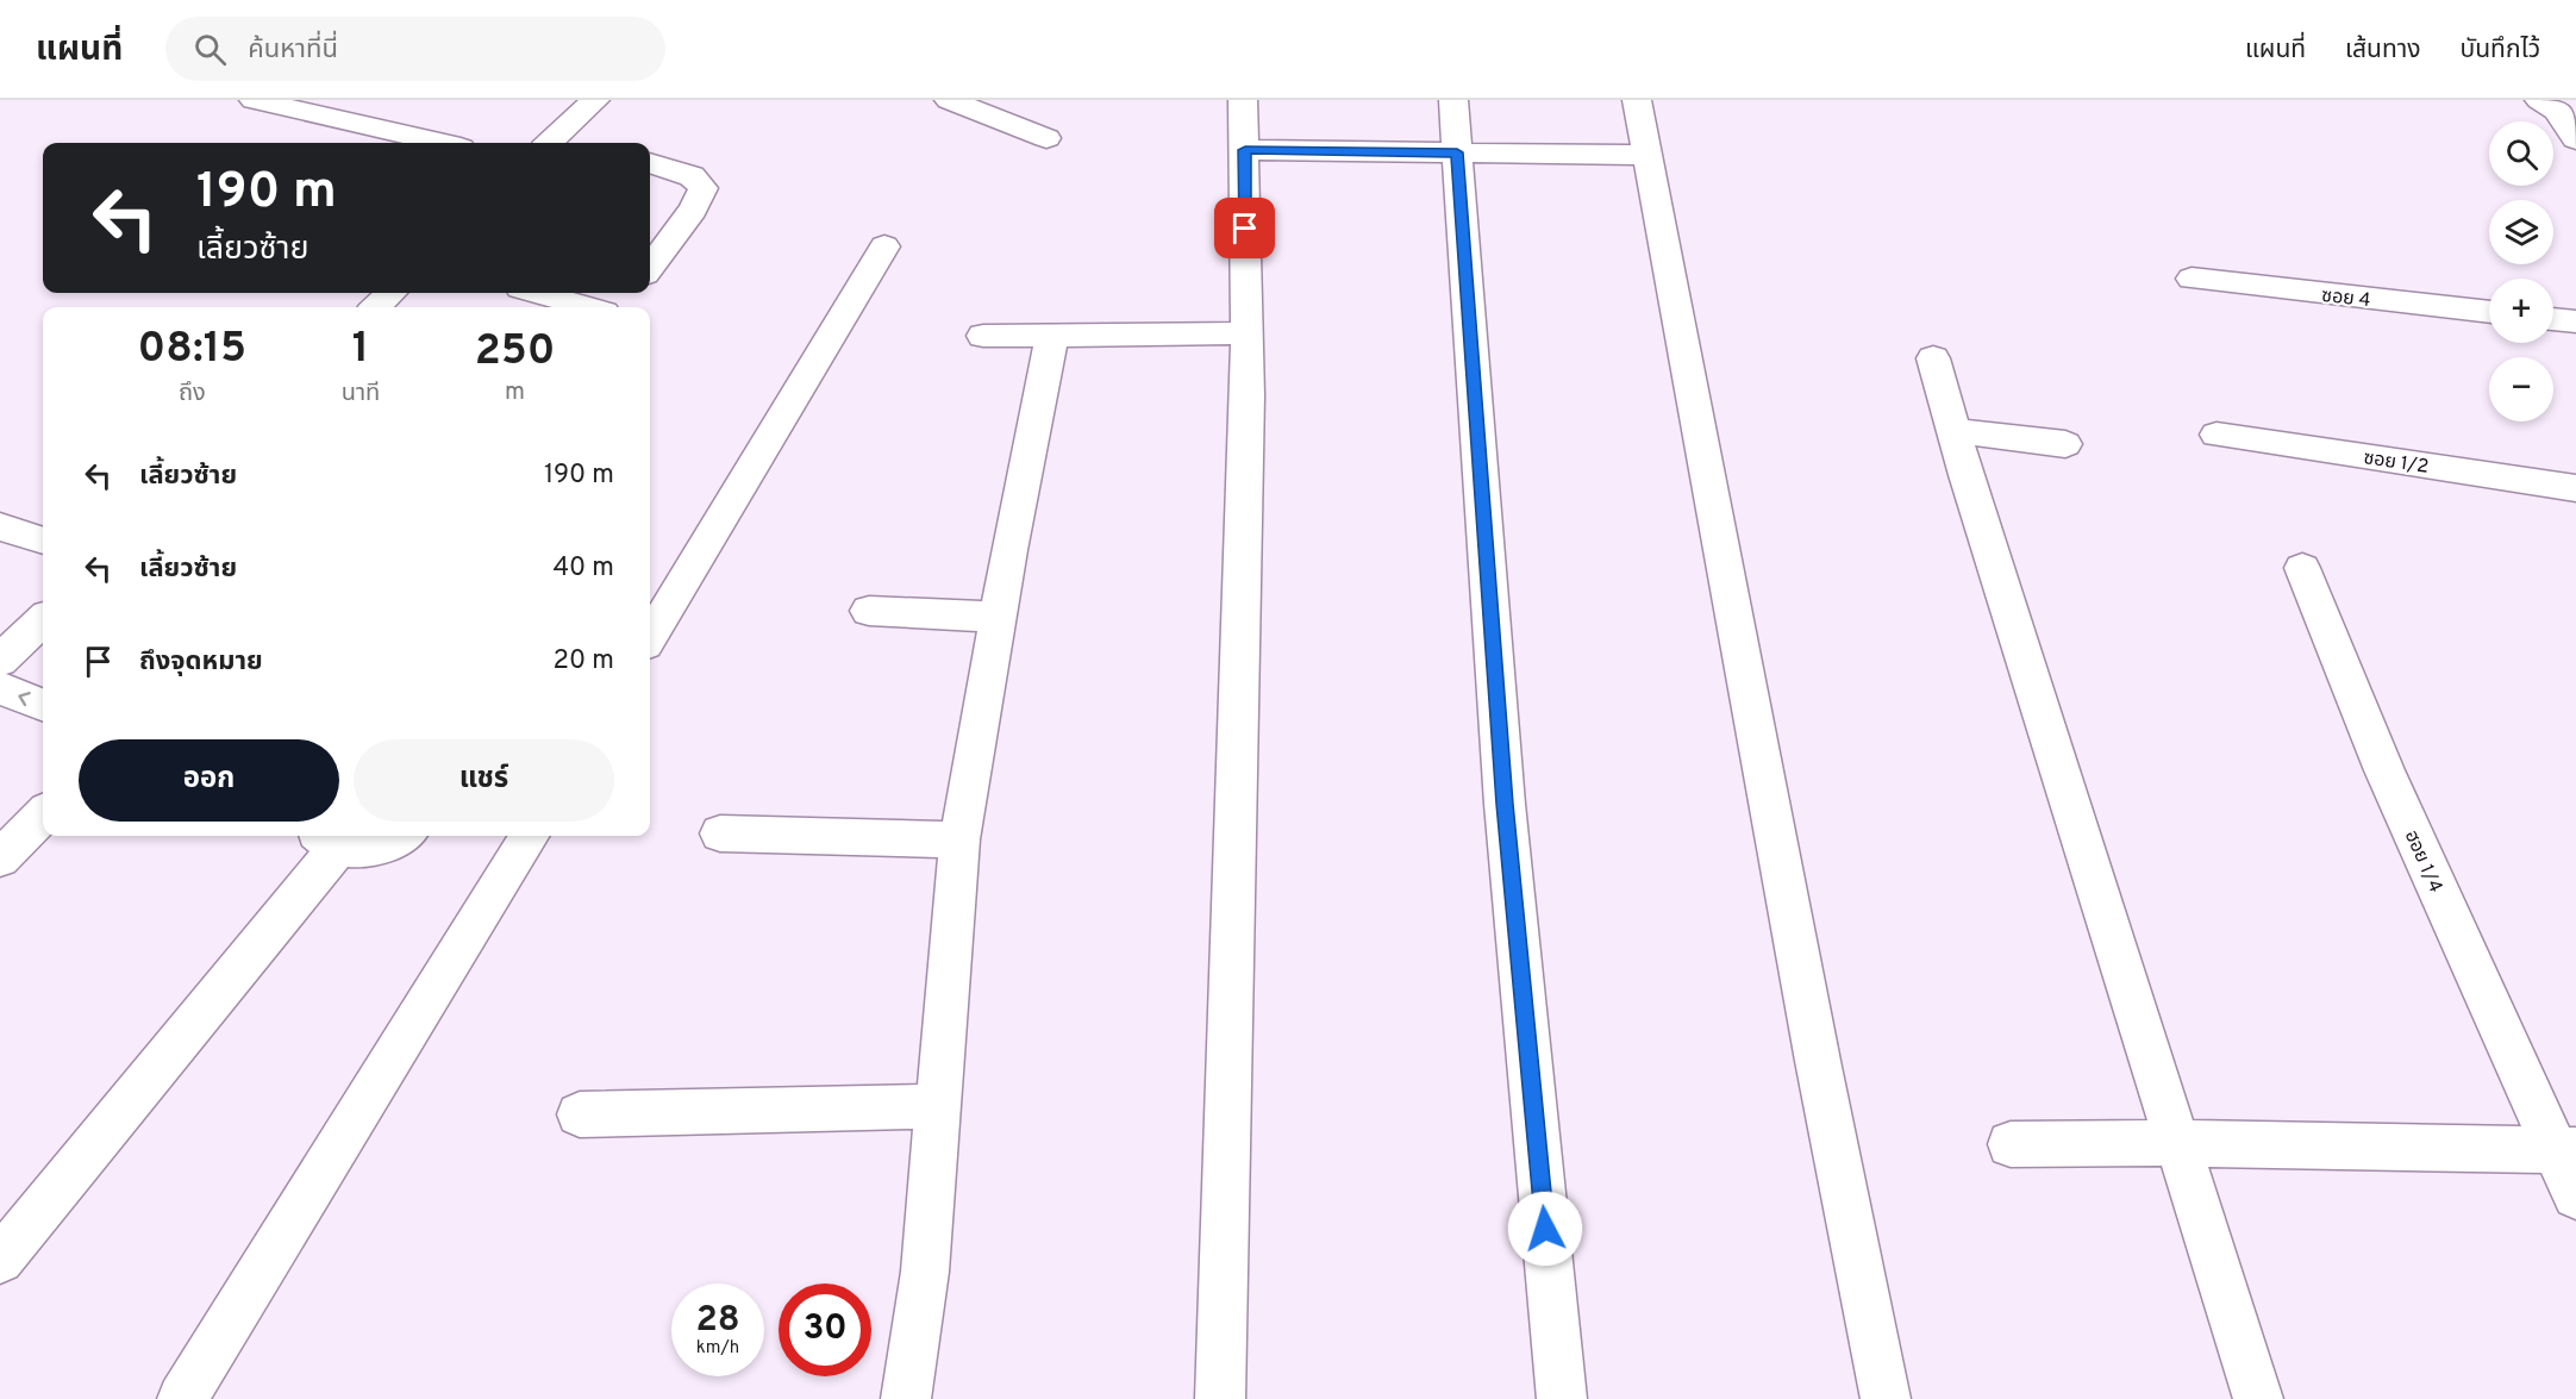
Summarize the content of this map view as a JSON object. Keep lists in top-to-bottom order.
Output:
{
  "streets": {
    "street": ["ซอย 4", "ซอย 1/2", "ฮอย 1/4"]
  },
  "page": {
    "header": "แผนที่",
    "search": "ค้นหาที่นี่",
    "nav": ["แผนที่", "เส้นทาง", "บันทึกไว้"],
    "map_buttons": ["+", "−"],
    "turn": ["190 m", "เลี้ยวซ้าย"],
    "eta": [
      "08:15",
      "ถึง",
      "1",
      "นาที",
      "250",
      "m"
    ],
    "list": [
      {
        "name": "เลี้ยวซ้าย",
        "value": "190 m"
      },
      {
        "name": "เลี้ยวซ้าย",
        "value": "40 m"
      },
      {
        "name": "ถึงจุดหมาย",
        "value": "20 m"
      }
    ],
    "buttons": ["ออก", "แชร์"],
    "speed": "28 km/h",
    "limit": "30"
  }
}
